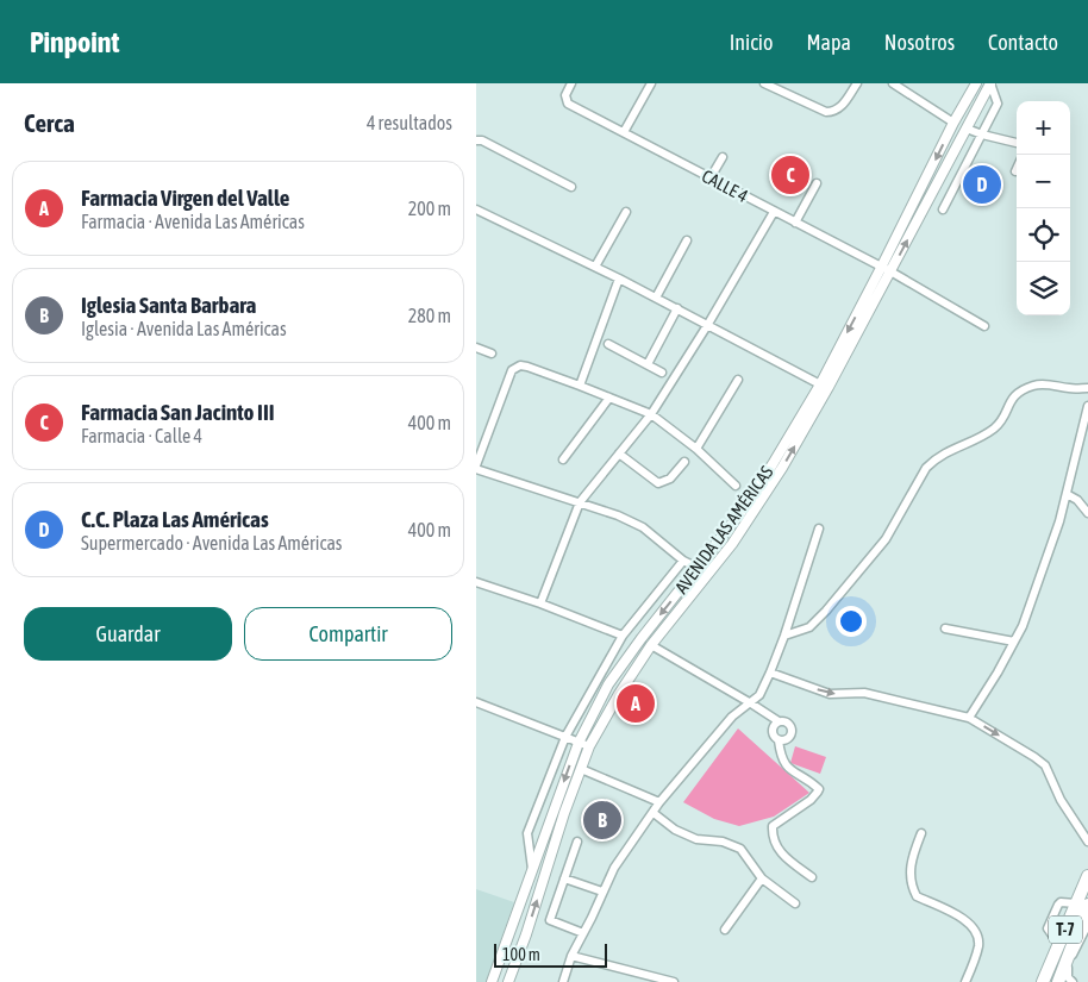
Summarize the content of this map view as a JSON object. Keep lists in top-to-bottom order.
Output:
{
  "streets": {
    "highway": ["T-7"],
    "street": ["CALLE 4", "AVENIDA LAS AMÉRICAS"]
  },
  "crossings": [
    ["CALLE 4", "AVENIDA LAS AMÉRICAS"]
  ],
  "scale_bar": "100 m",
  "page": {
    "header": "Pinpoint",
    "nav": [
      "Inicio",
      "Mapa",
      "Nosotros",
      "Contacto"
    ],
    "heading": ["Cerca", "4 resultados"],
    "map_buttons": ["+", "−"],
    "pins": [
      "C",
      "D",
      "A",
      "B"
    ],
    "list": [
      {
        "mark": "A",
        "name": "Farmacia Virgen del Valle",
        "note": "Farmacia · Avenida Las Américas",
        "value": "200 m"
      },
      {
        "mark": "B",
        "name": "Iglesia Santa Barbara",
        "note": "Iglesia · Avenida Las Américas",
        "value": "280 m"
      },
      {
        "mark": "C",
        "name": "Farmacia San Jacinto III",
        "note": "Farmacia · Calle 4",
        "value": "400 m"
      },
      {
        "mark": "D",
        "name": "C.C. Plaza Las Américas",
        "note": "Supermercado · Avenida Las Américas",
        "value": "400 m"
      }
    ],
    "buttons": ["Guardar", "Compartir"],
    "scale": "100 m"
  }
}
